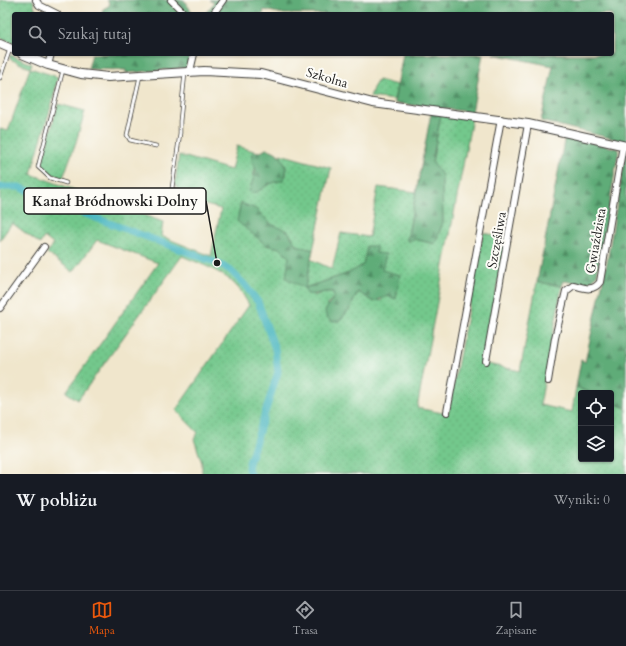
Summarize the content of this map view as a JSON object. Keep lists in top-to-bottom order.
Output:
{
  "streets": {
    "street": ["Szkolna", "Szczęśliwa", "Gwiaździsta"]
  },
  "crossings": [
    ["Szkolna", "Szczęśliwa"],
    ["Szkolna", "Gwiaździsta"]
  ],
  "places": ["Kanał Bródnowski Dolny"],
  "page": {
    "search": "Szukaj tutaj",
    "heading": ["W pobliżu", "Wyniki: 0"],
    "nav": ["Mapa", "Trasa", "Zapisane"]
  }
}
